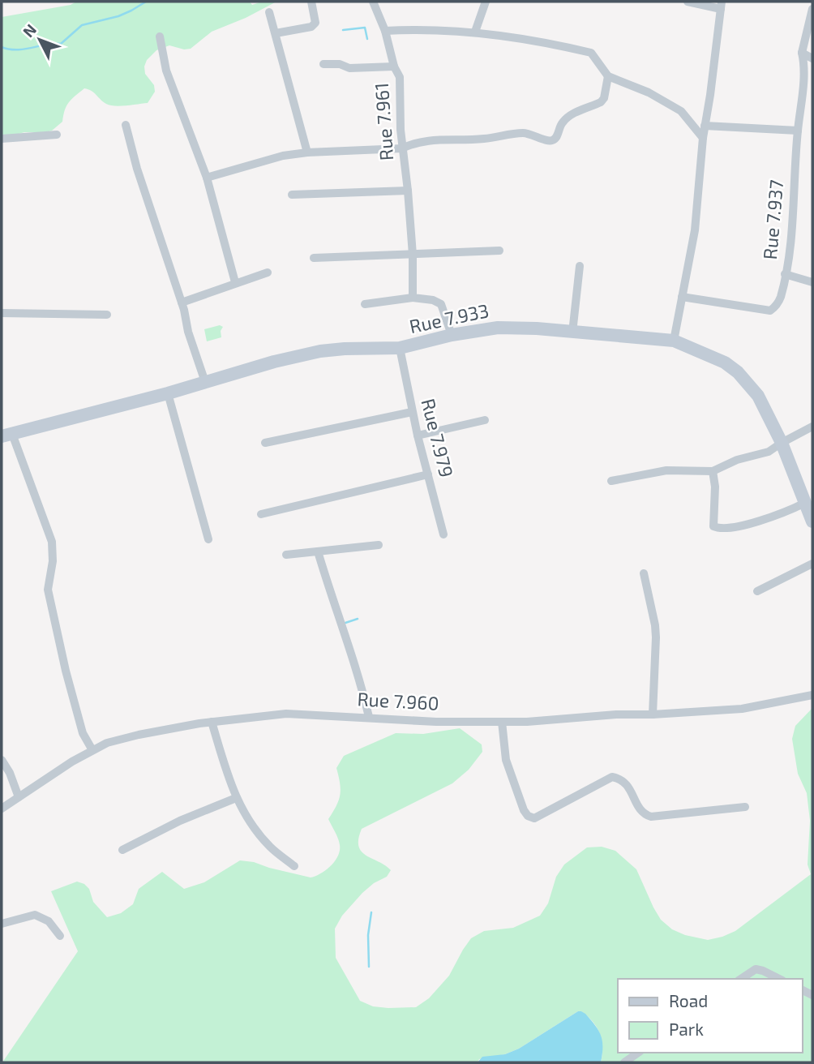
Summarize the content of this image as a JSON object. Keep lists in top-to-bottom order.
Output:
{
  "streets": {
    "street": [
      "Rue 7.961",
      "Rue 7.937",
      "Rue 7.933",
      "Rue 7.979",
      "Rue 7.960"
    ]
  },
  "crossings": [
    ["Rue 7.933", "Rue 7.979"]
  ],
  "legend": ["Road", "Park"],
  "north": "top left"
}
